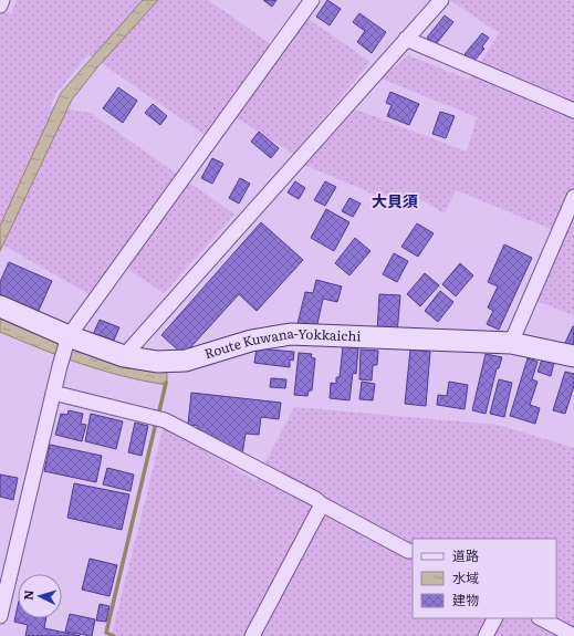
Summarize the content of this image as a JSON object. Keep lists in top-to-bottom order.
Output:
{
  "streets": {
    "main road": ["Route Kuwana-Yokkaichi"]
  },
  "districts": ["大貝須"],
  "legend": ["道路", "水域", "建物"],
  "north": "left"
}
